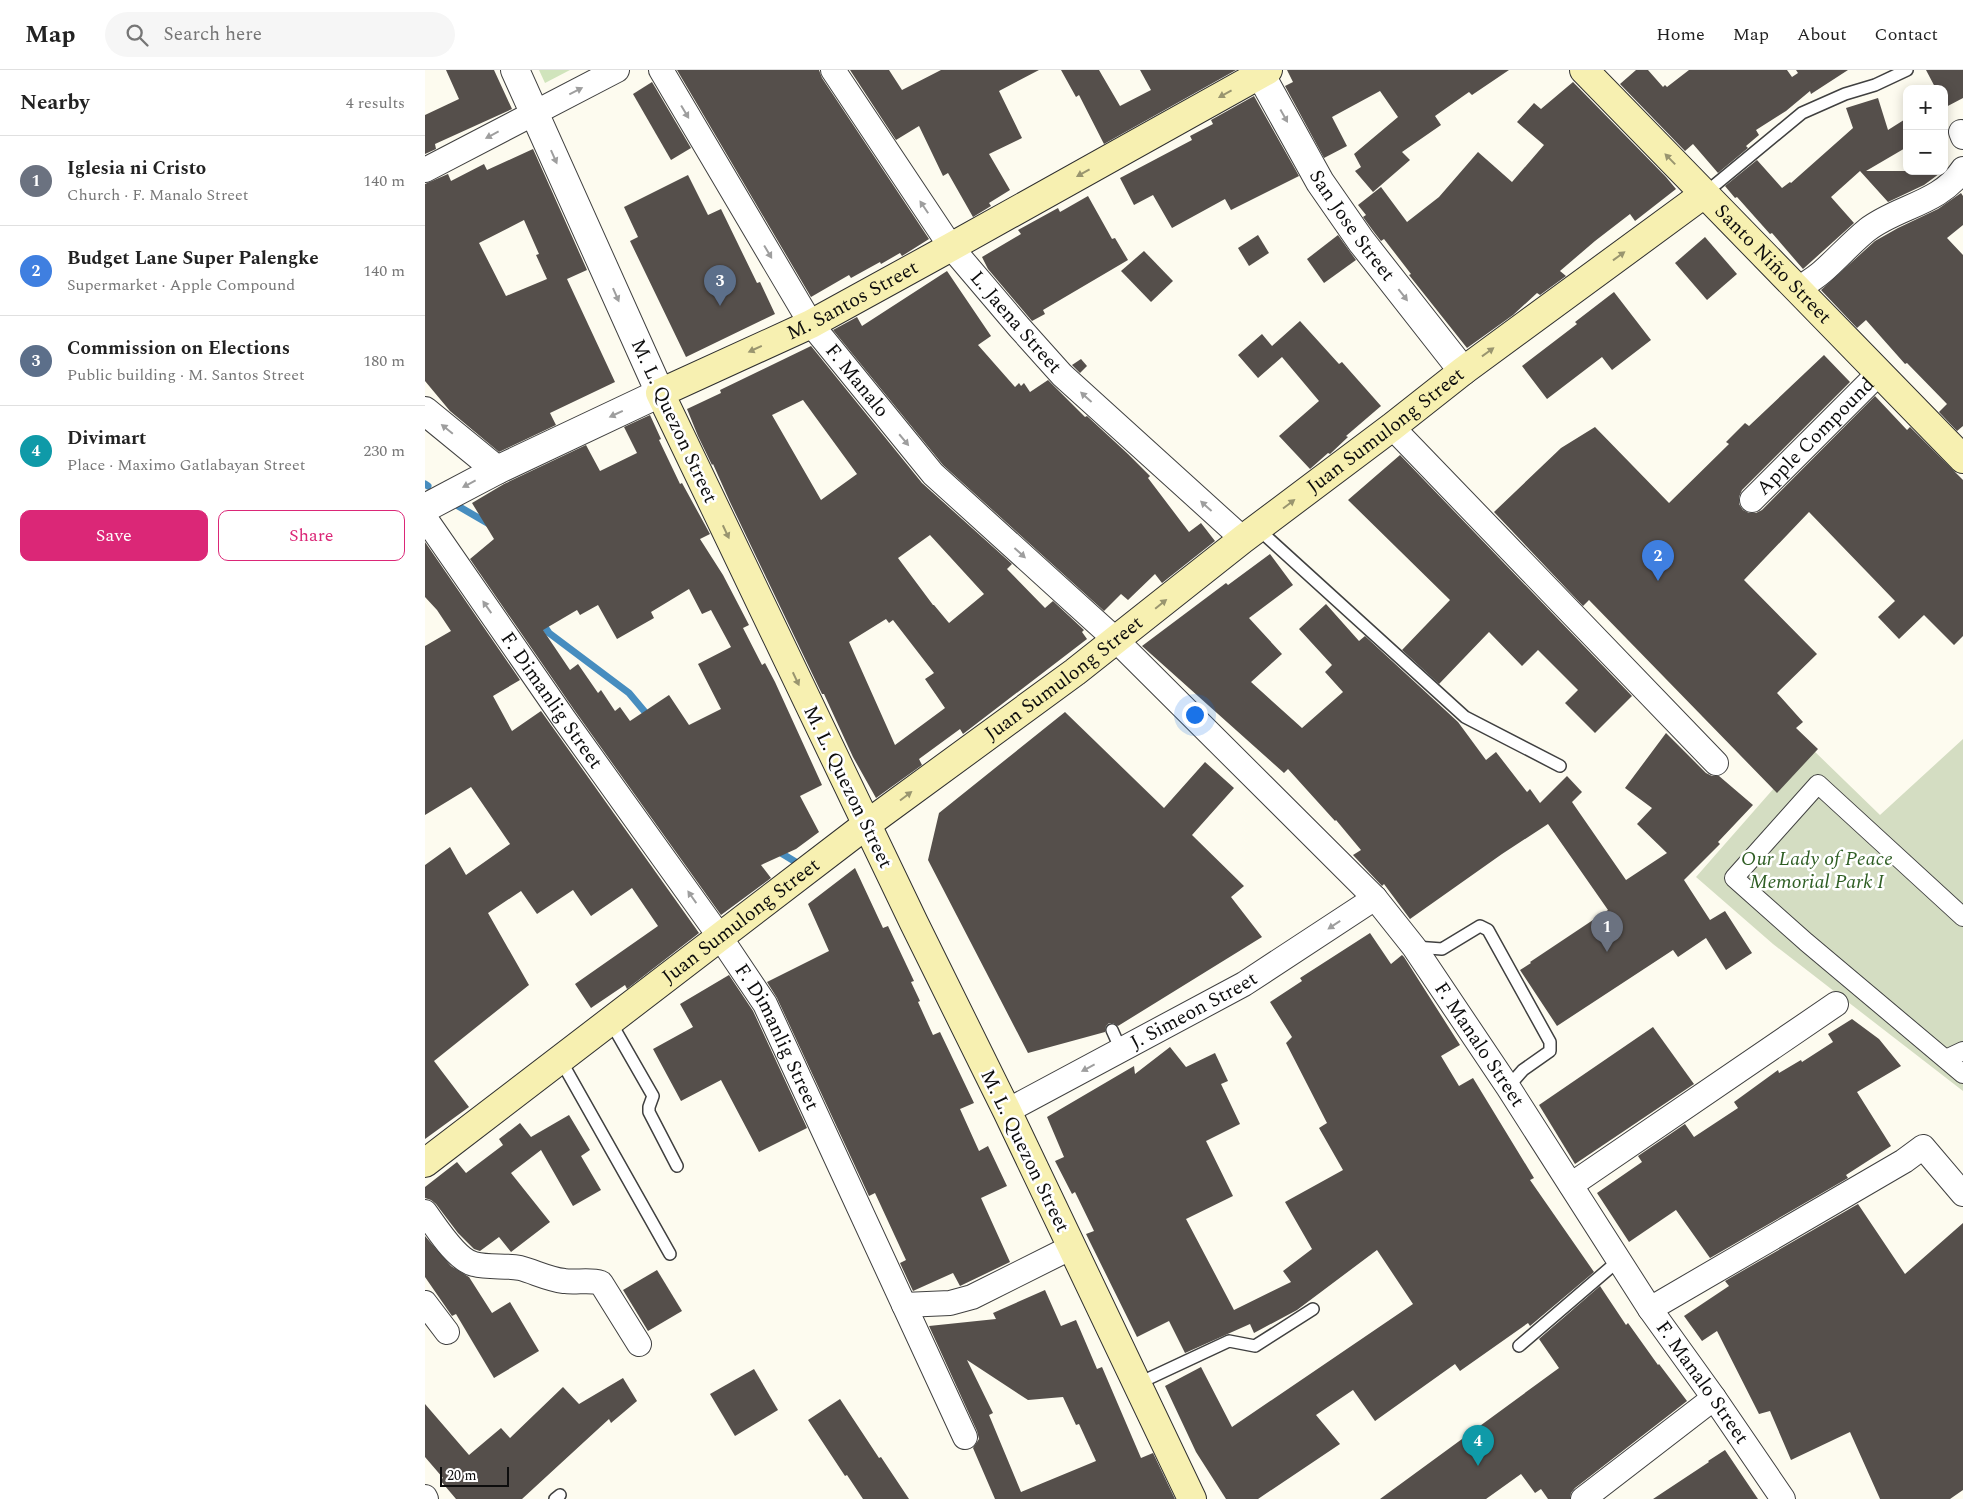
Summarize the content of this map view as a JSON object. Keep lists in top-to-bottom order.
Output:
{
  "streets": {
    "main road": [
      "Santo Niño Street",
      "M. Santos Street",
      "M. L. Quezon Street",
      "Juan Sumulong Street"
    ],
    "street": [
      "San Jose Street",
      "L. Jaena Street",
      "F. Manalo",
      "Apple Compound",
      "F. Dimanlig Street",
      "J. Simeon Street",
      "F. Manalo Street"
    ]
  },
  "crossings": [
    ["San Jose Street", "M. Santos Street"],
    ["San Jose Street", "Juan Sumulong Street"],
    ["Santo Niño Street", "Juan Sumulong Street"],
    ["Santo Niño Street", "Apple Compound"],
    ["M. Santos Street", "L. Jaena Street"],
    ["M. Santos Street", "F. Manalo"],
    ["M. Santos Street", "M. L. Quezon Street"],
    ["L. Jaena Street", "Juan Sumulong Street"],
    ["F. Manalo", "Juan Sumulong Street"],
    ["F. Manalo", "F. Manalo Street"],
    ["M. L. Quezon Street", "Juan Sumulong Street"],
    ["M. L. Quezon Street", "J. Simeon Street"],
    ["Juan Sumulong Street", "F. Dimanlig Street"],
    ["Juan Sumulong Street", "F. Manalo Street"],
    ["J. Simeon Street", "F. Manalo Street"]
  ],
  "one_way": [
    "San Jose Street",
    "M. Santos Street",
    "L. Jaena Street",
    "F. Manalo",
    "M. L. Quezon Street",
    "Juan Sumulong Street",
    "F. Dimanlig Street",
    "J. Simeon Street"
  ],
  "parks": ["Our Lady of Peace Memorial Park I"],
  "scale_bar": "20 m",
  "page": {
    "header": "Map",
    "search": "Search here",
    "nav": [
      "Home",
      "Map",
      "About",
      "Contact"
    ],
    "heading": ["Nearby", "4 results"],
    "map_buttons": ["+", "−"],
    "list": [
      {
        "mark": "1",
        "name": "Iglesia ni Cristo",
        "note": "Church · F. Manalo Street",
        "value": "140 m"
      },
      {
        "mark": "2",
        "name": "Budget Lane Super Palengke",
        "note": "Supermarket · Apple Compound",
        "value": "140 m"
      },
      {
        "mark": "3",
        "name": "Commission on Elections",
        "note": "Public building · M. Santos Street",
        "value": "180 m"
      },
      {
        "mark": "4",
        "name": "Divimart",
        "note": "Place · Maximo Gatlabayan Street",
        "value": "230 m"
      }
    ],
    "pins": [
      "3",
      "2",
      "1",
      "4"
    ],
    "buttons": ["Save", "Share"],
    "scale": "20 m"
  }
}
